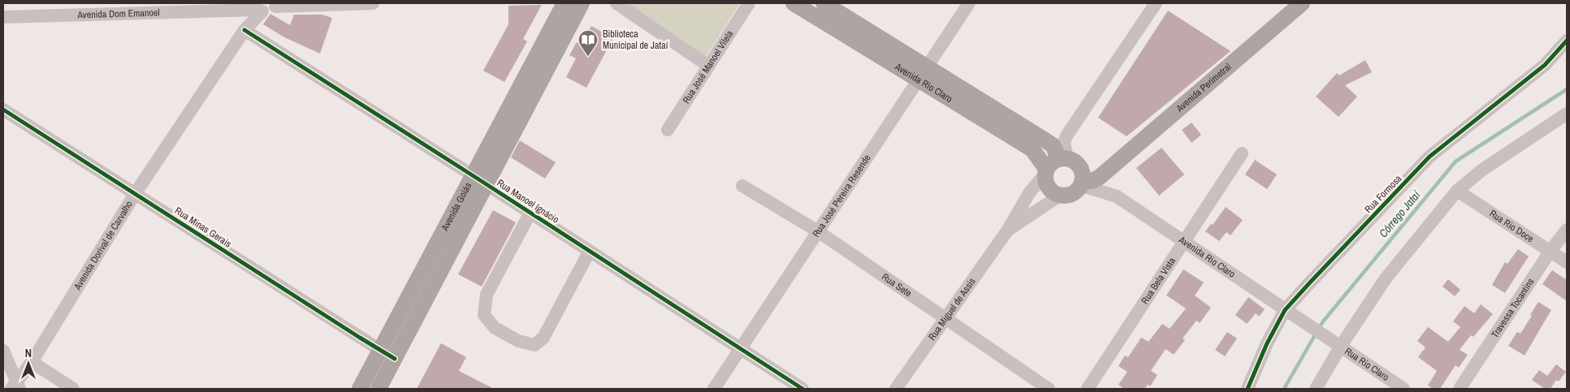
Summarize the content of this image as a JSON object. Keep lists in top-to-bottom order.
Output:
{
  "streets": {
    "main road": ["Avenida Rio Claro", "Avenida Perimetral", "Avenida Goiás"],
    "street": [
      "Avenida Dom Emanoel",
      "Rua José Manoel Vilela",
      "Rua Formosa",
      "Rua José Pereira Resende",
      "Rua Manoel Ignácio",
      "Rua Rio Doce",
      "Rua Minas Gerais",
      "Avenida Dorival de Carvalho",
      "Rua Bela Vista",
      "Rua Sete",
      "Travessa Tocantins",
      "Rua Miguel de Assis",
      "Rua Rio Claro"
    ]
  },
  "crossings": [
    ["Avenida Dom Emanoel", "Avenida Dorival de Carvalho"],
    ["Avenida Rio Claro", "Avenida Perimetral"],
    ["Avenida Rio Claro", "Rua Formosa"],
    ["Avenida Rio Claro", "Rua José Pereira Resende"],
    ["Avenida Rio Claro", "Rua Bela Vista"],
    ["Avenida Rio Claro", "Rua Miguel de Assis"],
    ["Avenida Rio Claro", "Rua Rio Claro"],
    ["Avenida Perimetral", "Rua Miguel de Assis"],
    ["Rua José Pereira Resende", "Rua Manoel Ignácio"],
    ["Rua José Pereira Resende", "Rua Sete"],
    ["Rua Manoel Ignácio", "Avenida Goiás"],
    ["Rua Manoel Ignácio", "Avenida Dorival de Carvalho"],
    ["Avenida Goiás", "Rua Minas Gerais"],
    ["Rua Rio Doce", "Travessa Tocantins"],
    ["Rua Minas Gerais", "Avenida Dorival de Carvalho"],
    ["Rua Sete", "Rua Miguel de Assis"]
  ],
  "water": ["Córrego Jataí"],
  "places": {
    "library": ["Biblioteca Municipal de Jataí"]
  },
  "north": "top"
}
